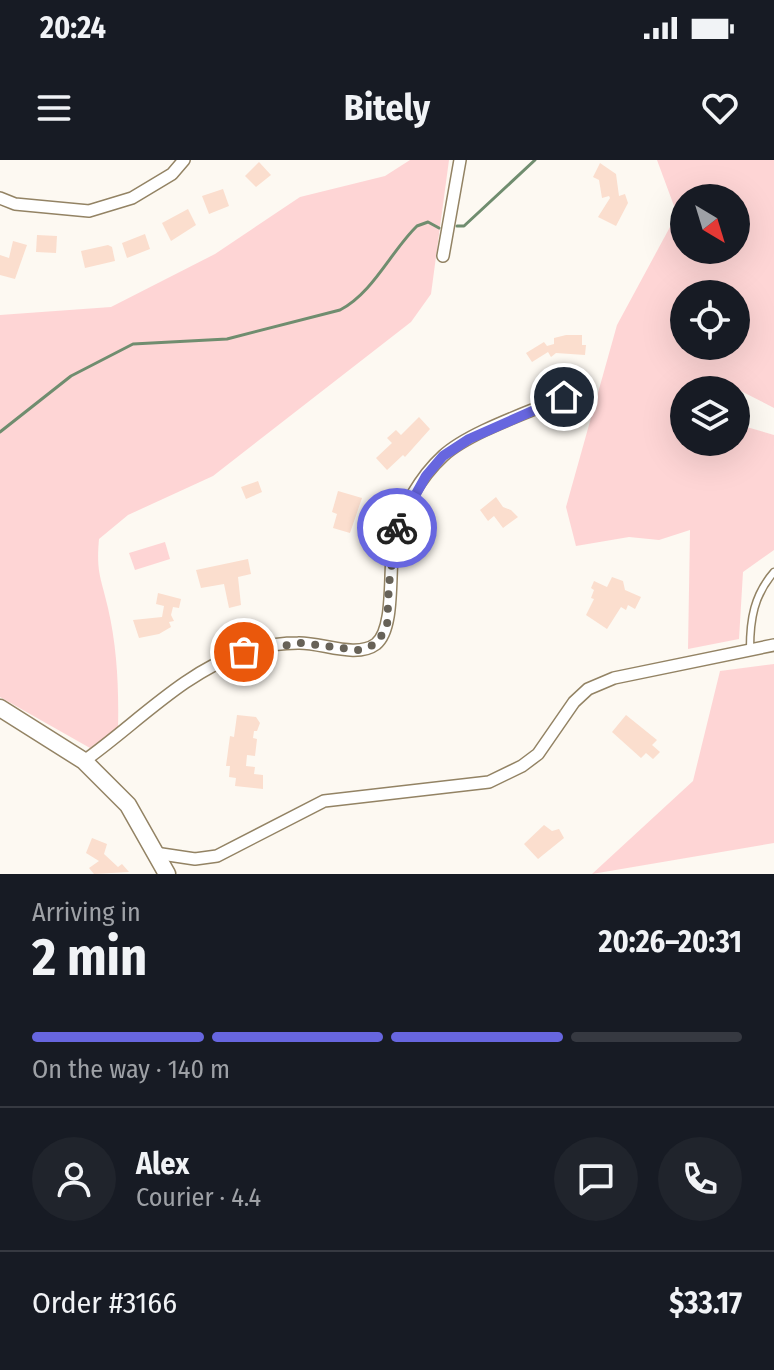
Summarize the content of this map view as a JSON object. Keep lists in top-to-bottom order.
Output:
{
  "north": "bottom right",
  "page": {
    "status": "20:24",
    "header": "Bitely",
    "heading": ["2 min", "Arriving in", "20:26–20:31"],
    "panel": [
      "Alex",
      "Courier · 4.4",
      "Order #3166",
      "$33.17"
    ],
    "bar": "On the way · 140 m"
  }
}
